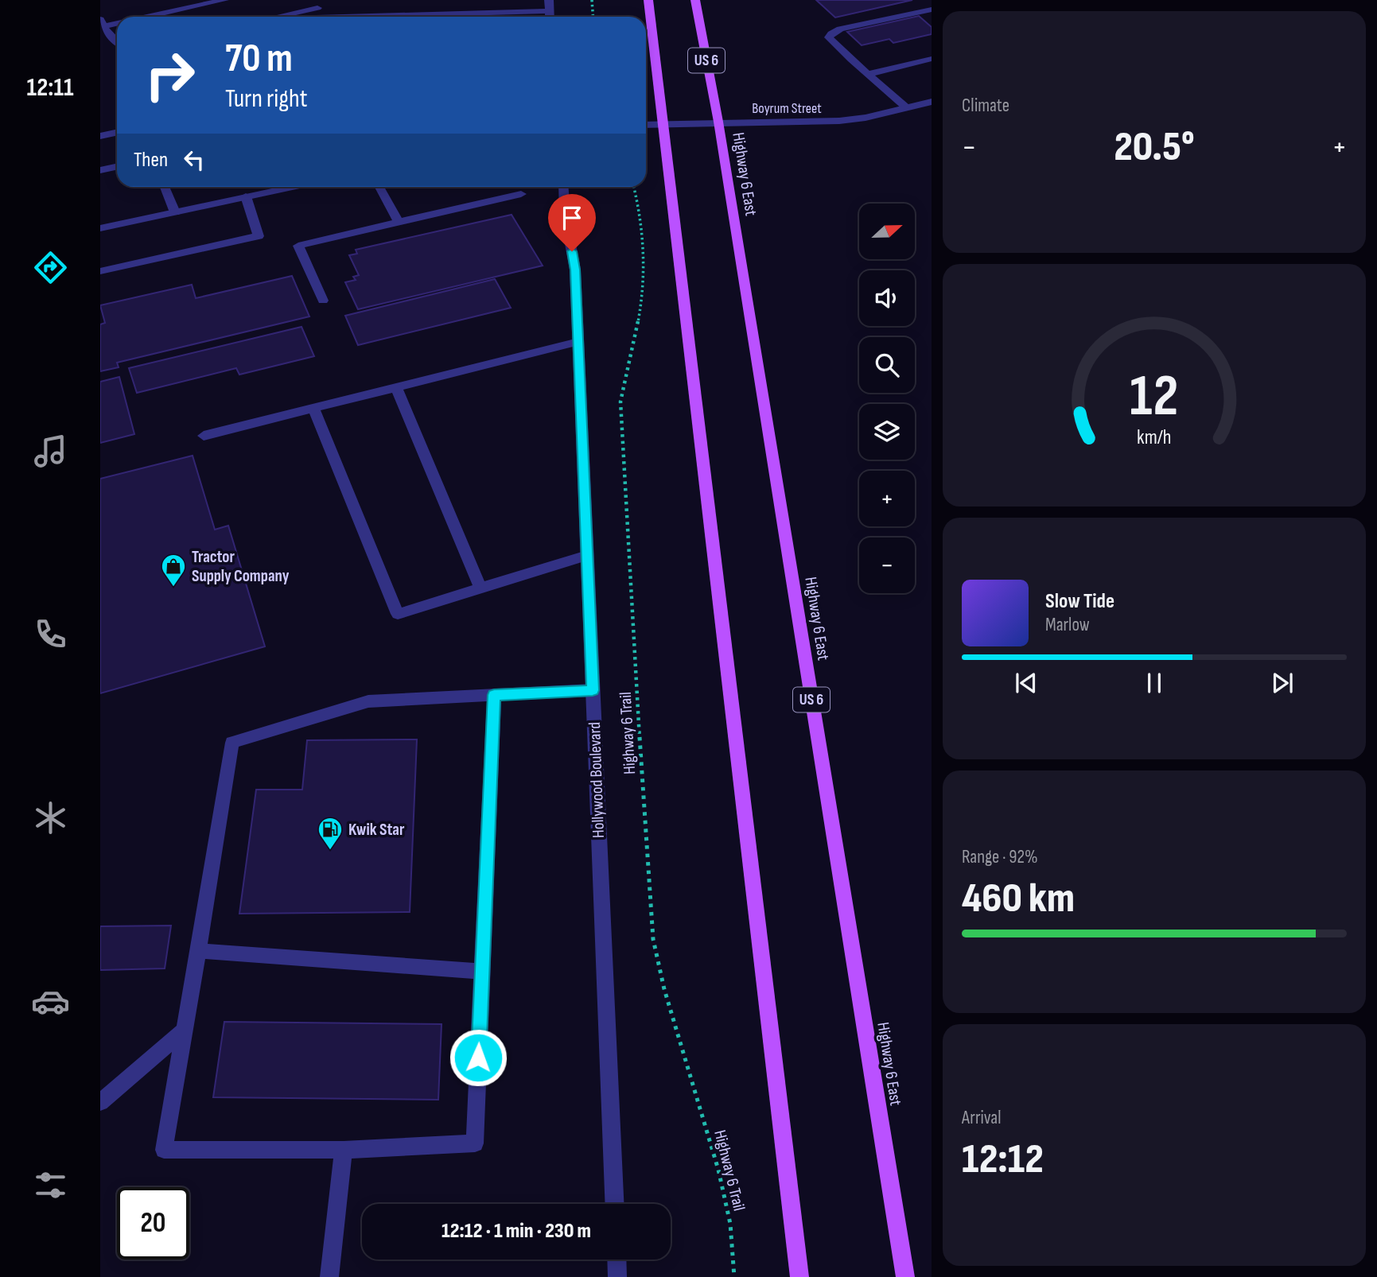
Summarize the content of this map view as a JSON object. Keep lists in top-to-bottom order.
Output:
{
  "streets": {
    "main road": ["US 6", "Highway 6 East"],
    "street": ["Boyrum Street", "Hollywood Boulevard"],
    "path": ["Highway 6 Trail"]
  },
  "crossings": [
    ["Boyrum Street", "Highway 6 East"]
  ],
  "places": {
    "shop": ["Tractor Supply Company"],
    "fuel station": ["Kwik Star"]
  },
  "north": "right",
  "page": {
    "tabs": "12:11",
    "tile": [
      "Climate",
      ["Range · 92%", "460 km"],
      ["Arrival", "12:12"]
    ],
    "turn": ["70 m", "Turn right"],
    "heat": ["−", "20.5°", "+"],
    "then": "Then",
    "map_buttons": ["+", "−"],
    "song": ["Slow Tide", "Marlow"],
    "limit": "20",
    "trip": "12:12 · 1 min · 230 m",
    "gauge": ["12", "km/h"]
  }
}
